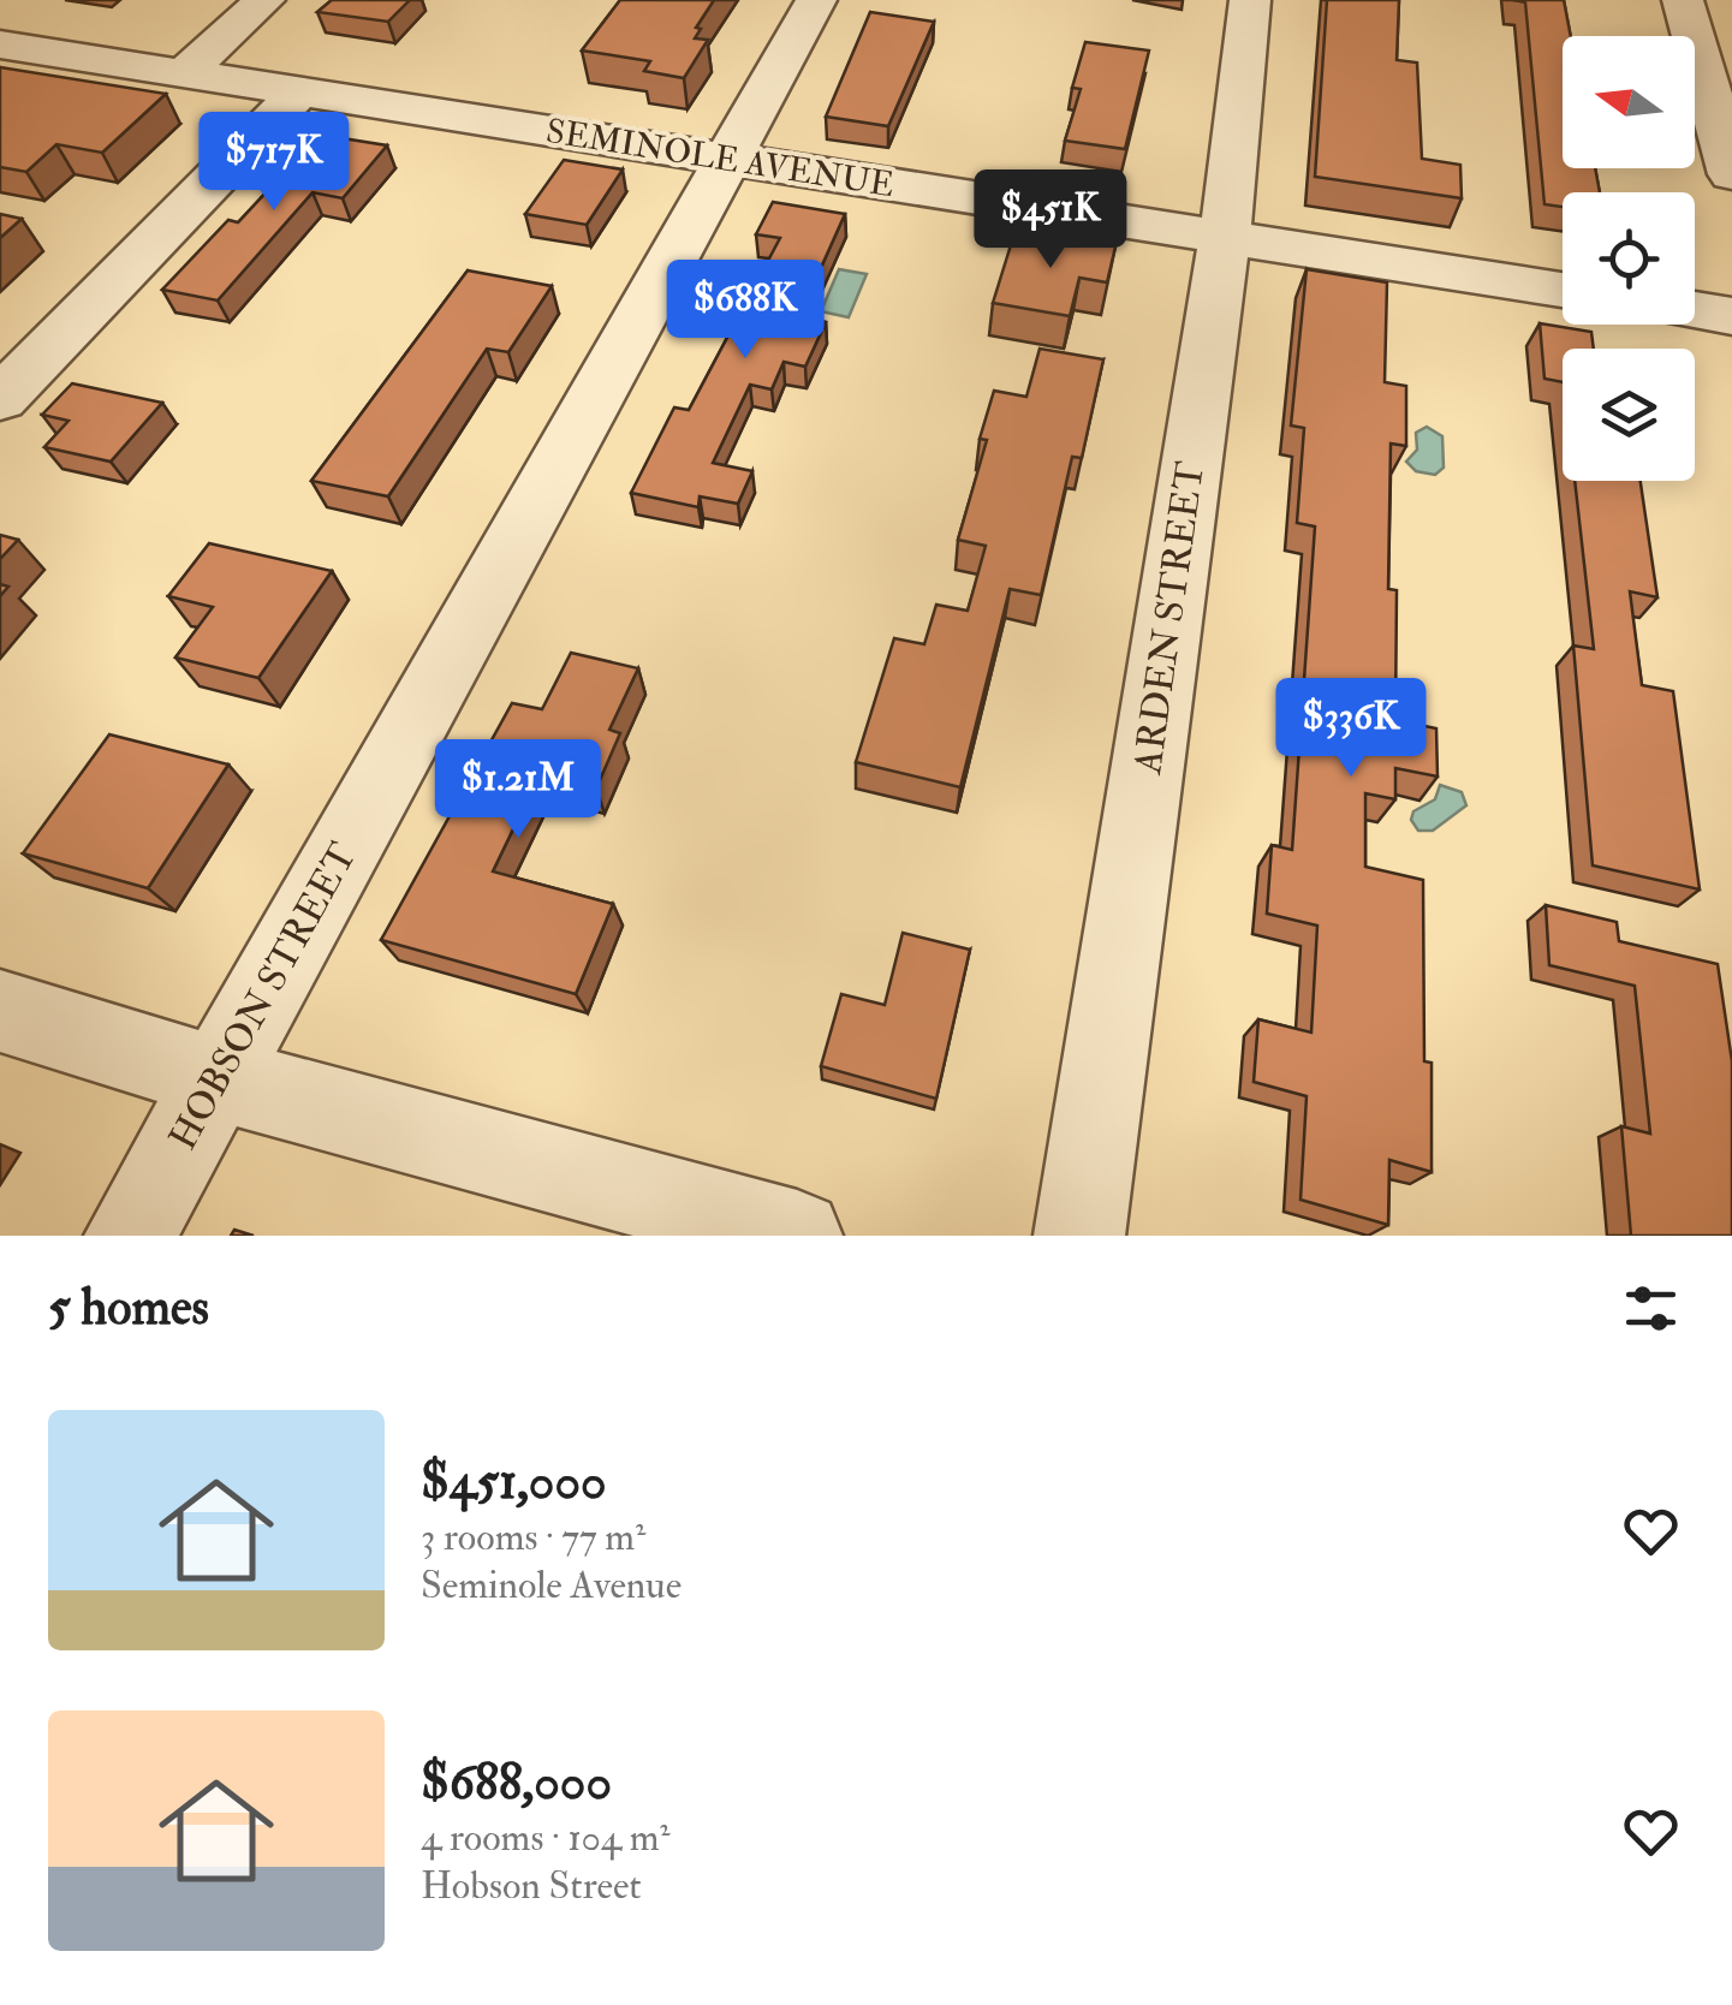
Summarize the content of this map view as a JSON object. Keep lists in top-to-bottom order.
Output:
{
  "streets": {
    "street": ["SEMINOLE AVENUE", "ARDEN STREET", "HOBSON STREET"]
  },
  "crossings": [
    ["SEMINOLE AVENUE", "ARDEN STREET"],
    ["SEMINOLE AVENUE", "HOBSON STREET"]
  ],
  "north": "left",
  "page": {
    "price": [
      "$717K",
      "$451K",
      "$688K",
      "$336K",
      "$1.21M"
    ],
    "heading": "5 homes",
    "list": [
      {
        "name": "$451,000",
        "note": "3 rooms · 77 m² · Seminole Avenue"
      },
      {
        "name": "$688,000",
        "note": "4 rooms · 104 m² · Hobson Street"
      }
    ]
  }
}
